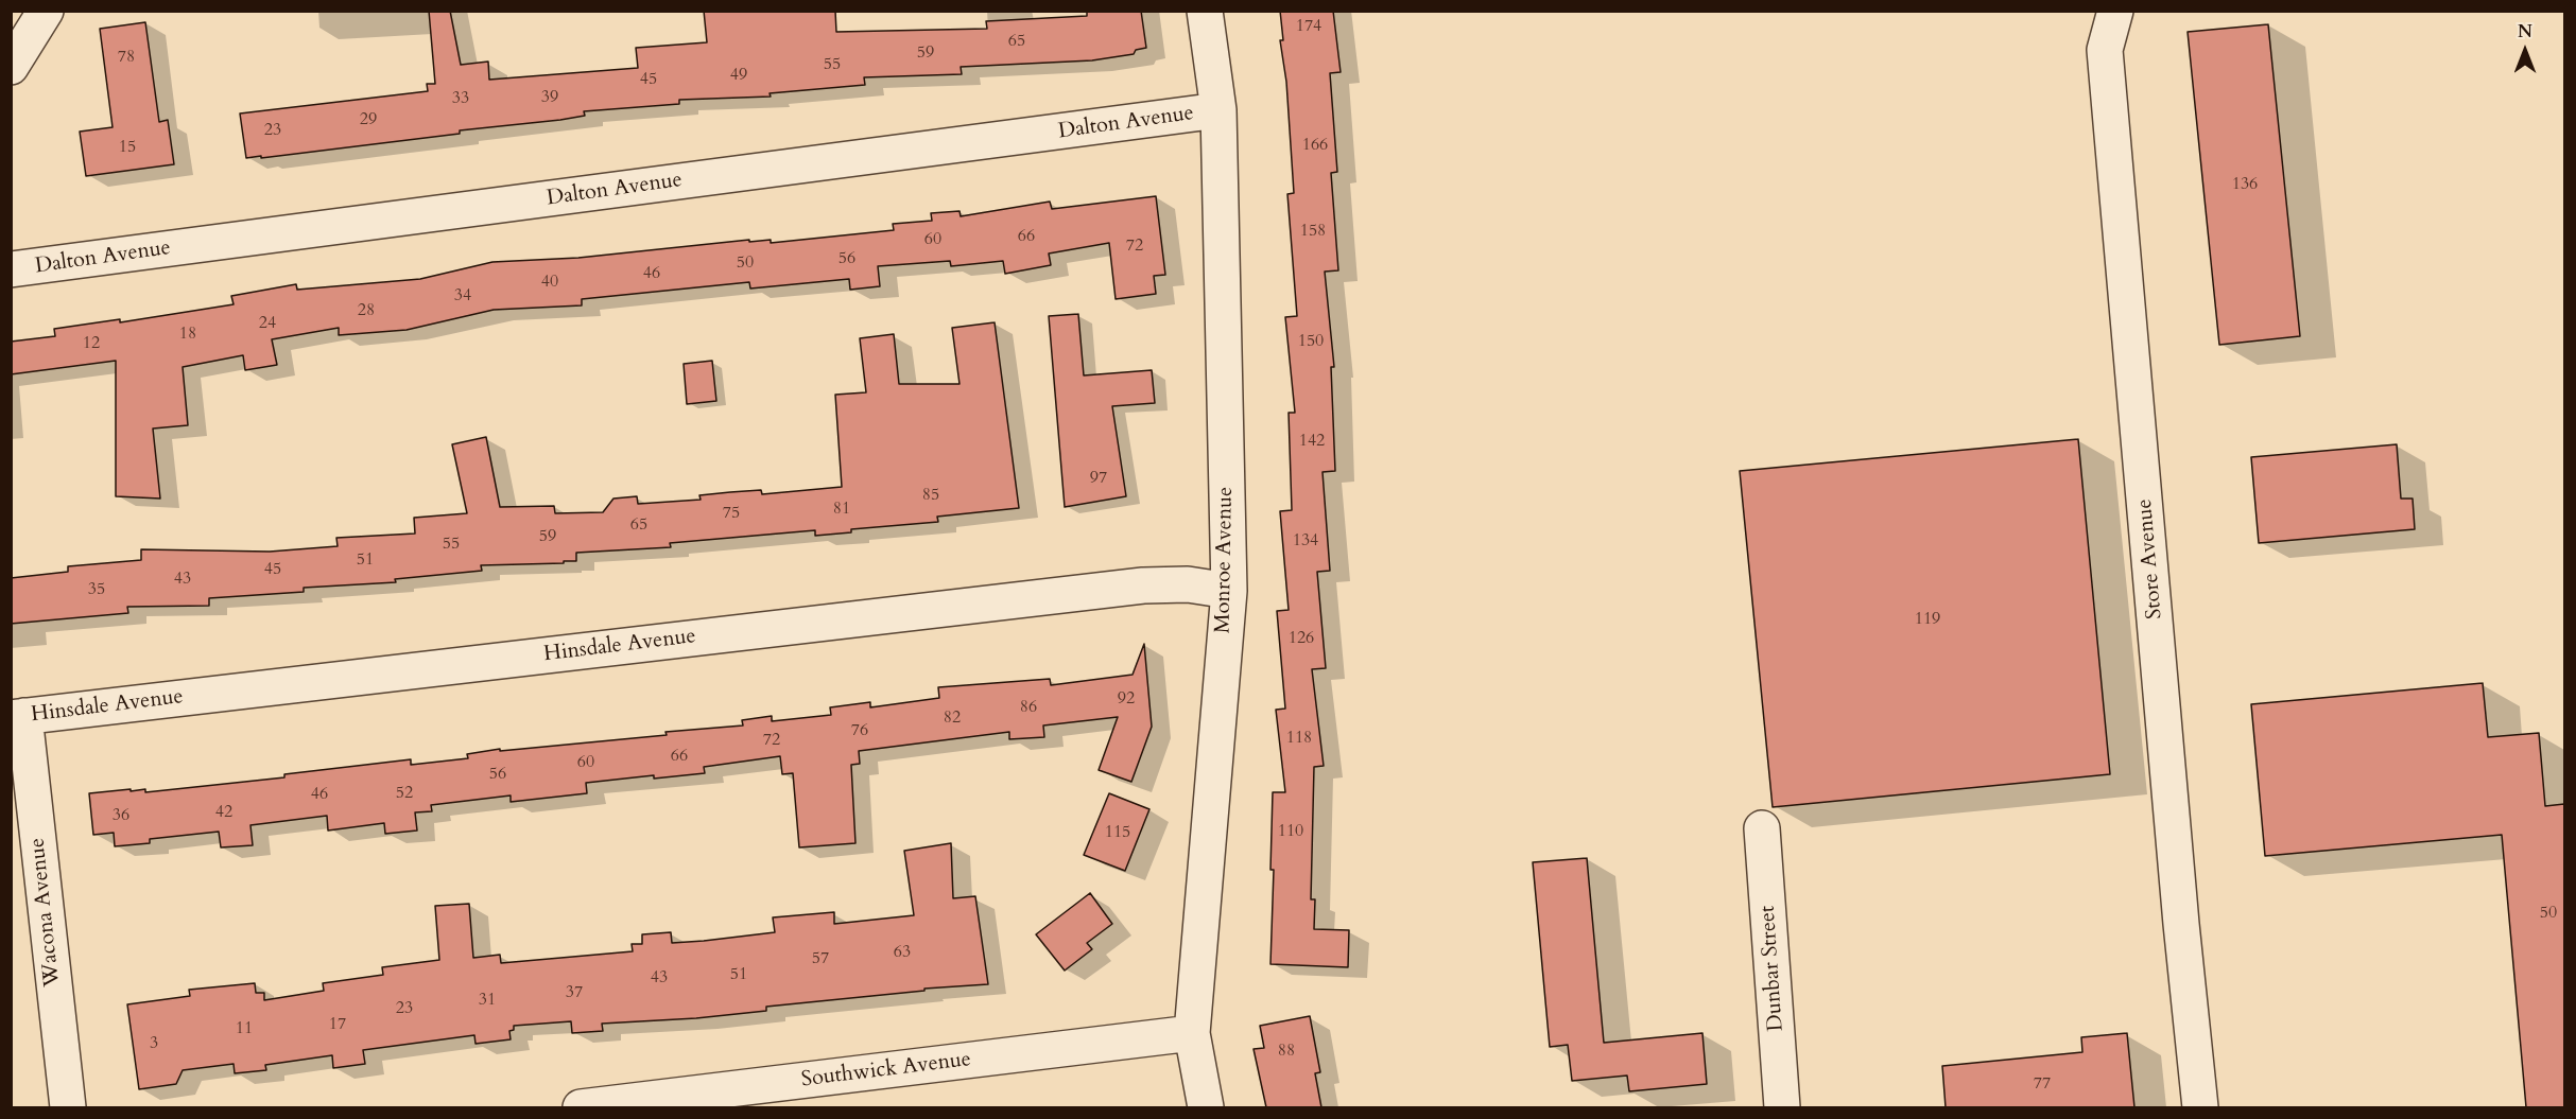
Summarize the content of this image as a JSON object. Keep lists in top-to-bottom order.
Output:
{
  "streets": {
    "street": [
      "Dalton Avenue",
      "Store Avenue",
      "Monroe Avenue",
      "Hinsdale Avenue",
      "Wacona Avenue",
      "Dunbar Street",
      "Southwick Avenue"
    ]
  },
  "crossings": [
    ["Dalton Avenue", "Monroe Avenue"],
    ["Monroe Avenue", "Hinsdale Avenue"],
    ["Monroe Avenue", "Southwick Avenue"],
    ["Hinsdale Avenue", "Wacona Avenue"]
  ],
  "house_numbers": [
    "174",
    "65",
    "59",
    "78",
    "55",
    "49",
    "45",
    "39",
    "33",
    "29",
    "23",
    "166",
    "15",
    "136",
    "158",
    "66",
    "60",
    "72",
    "56",
    "50",
    "46",
    "40",
    "34",
    "28",
    "24",
    "18",
    "150",
    "12",
    "142",
    "97",
    "85",
    "81",
    "75",
    "65",
    "59",
    "134",
    "55",
    "51",
    "45",
    "43",
    "35",
    "119",
    "126",
    "92",
    "86",
    "82",
    "76",
    "118",
    "72",
    "66",
    "60",
    "56",
    "52",
    "46",
    "42",
    "36",
    "110",
    "115",
    "50",
    "63",
    "57",
    "51",
    "43",
    "37",
    "31",
    "23",
    "17",
    "11",
    "3",
    "88",
    "77"
  ],
  "north": "top"
}
